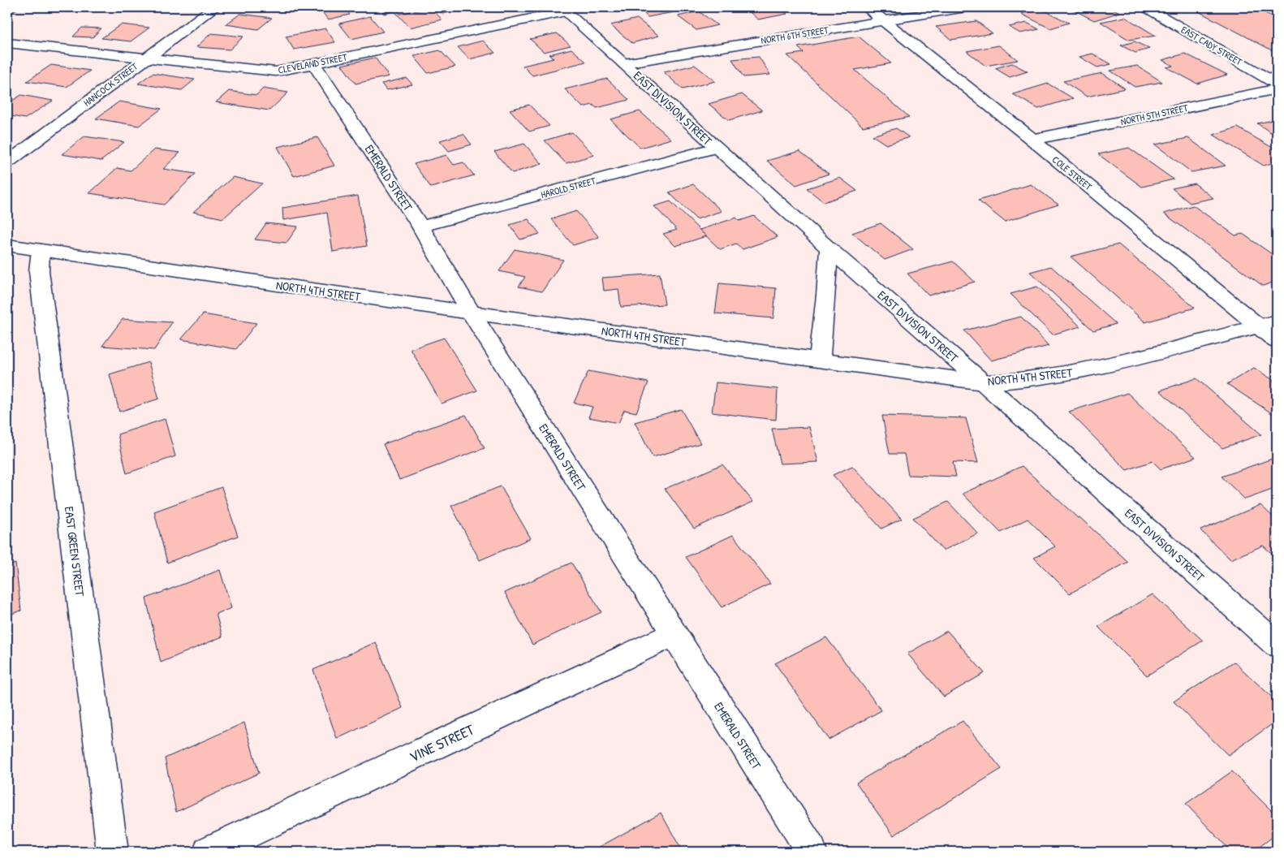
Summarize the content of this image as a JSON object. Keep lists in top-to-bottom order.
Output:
{
  "streets": {
    "street": [
      "NORTH 6TH STREET",
      "EAST CADY STREET",
      "CLEVELAND STREET",
      "HANCOCK STREET",
      "EAST DIVISION STREET",
      "NORTH 5TH STREET",
      "COLE STREET",
      "EMERALD STREET",
      "HAROLD STREET",
      "NORTH 4TH STREET",
      "EAST GREEN STREET",
      "VINE STREET"
    ]
  },
  "crossings": [
    ["NORTH 6TH STREET", "EAST DIVISION STREET"],
    ["NORTH 6TH STREET", "COLE STREET"],
    ["CLEVELAND STREET", "HANCOCK STREET"],
    ["CLEVELAND STREET", "EAST DIVISION STREET"],
    ["CLEVELAND STREET", "EMERALD STREET"],
    ["EAST DIVISION STREET", "HAROLD STREET"],
    ["EAST DIVISION STREET", "NORTH 4TH STREET"],
    ["NORTH 5TH STREET", "COLE STREET"],
    ["COLE STREET", "NORTH 4TH STREET"],
    ["EMERALD STREET", "HAROLD STREET"],
    ["EMERALD STREET", "NORTH 4TH STREET"],
    ["EMERALD STREET", "VINE STREET"],
    ["NORTH 4TH STREET", "EAST GREEN STREET"]
  ]
}
